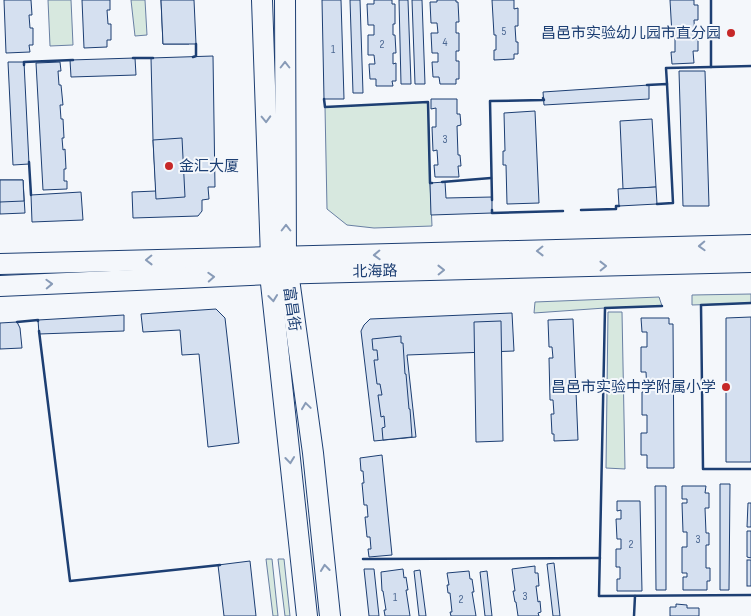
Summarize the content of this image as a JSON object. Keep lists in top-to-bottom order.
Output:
{
  "streets": {
    "main road": ["北海路", "富昌街"]
  },
  "crossings": [
    ["北海路", "富昌街"]
  ],
  "places": ["昌邑市实验幼儿园市直分园", "金汇大厦", "昌邑市实验中学附属小学"],
  "house_numbers": [
    "5",
    "4",
    "2",
    "1",
    "3",
    "3",
    "2",
    "3",
    "1",
    "2"
  ]
}
